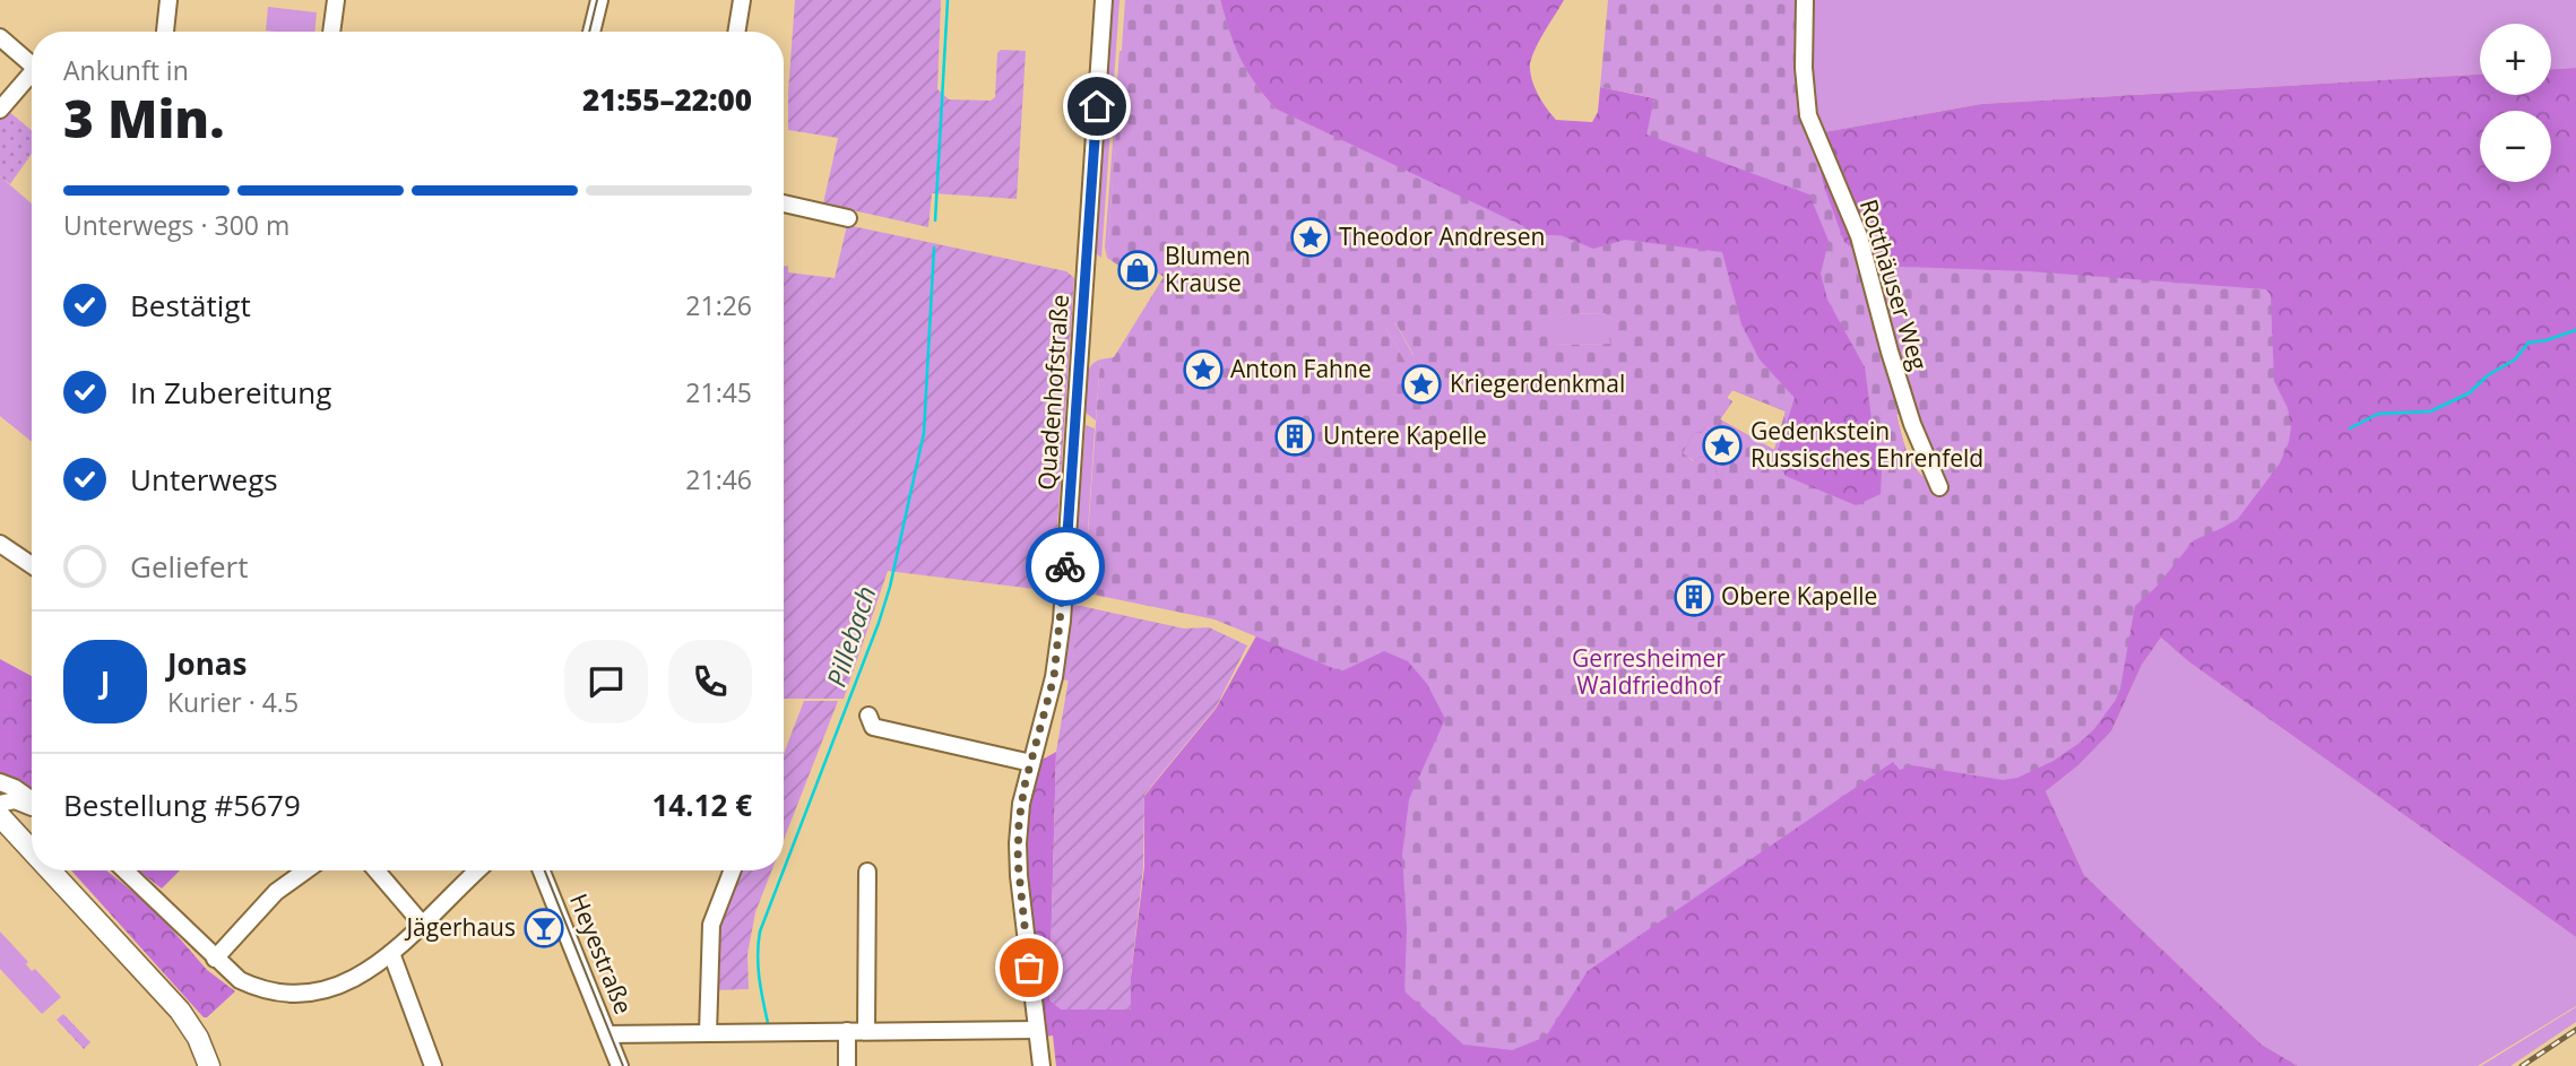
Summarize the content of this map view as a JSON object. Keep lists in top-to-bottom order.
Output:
{
  "streets": {
    "street": ["Rotthäuser Weg", "Quadenhofstraße", "Heyestraße"]
  },
  "water": ["Pillebach"],
  "parks": ["Gerresheimer Waldfriedhof"],
  "places": {
    "place": [
      "Theodor Andresen",
      "Anton Fahne",
      "Kriegerdenkmal",
      "Gedenkstein Russisches Ehrenfeld"
    ],
    "shop": ["Blumen Krause"],
    "building": ["Untere Kapelle", "Obere Kapelle"],
    "bar": ["Jägerhaus"]
  },
  "page": {
    "map_buttons": ["+", "−"],
    "heading": ["3 Min.", "Ankunft in", "21:55–22:00"],
    "panel": [
      "Jonas",
      "Kurier · 4.5",
      "Bestellung #5679",
      "14.12 €"
    ],
    "bar": "Unterwegs · 300 m",
    "list": [
      ["Bestätigt", "21:26"],
      ["In Zubereitung", "21:45"],
      ["Unterwegs", "21:46"],
      "Geliefert"
    ],
    "round": "J"
  }
}
